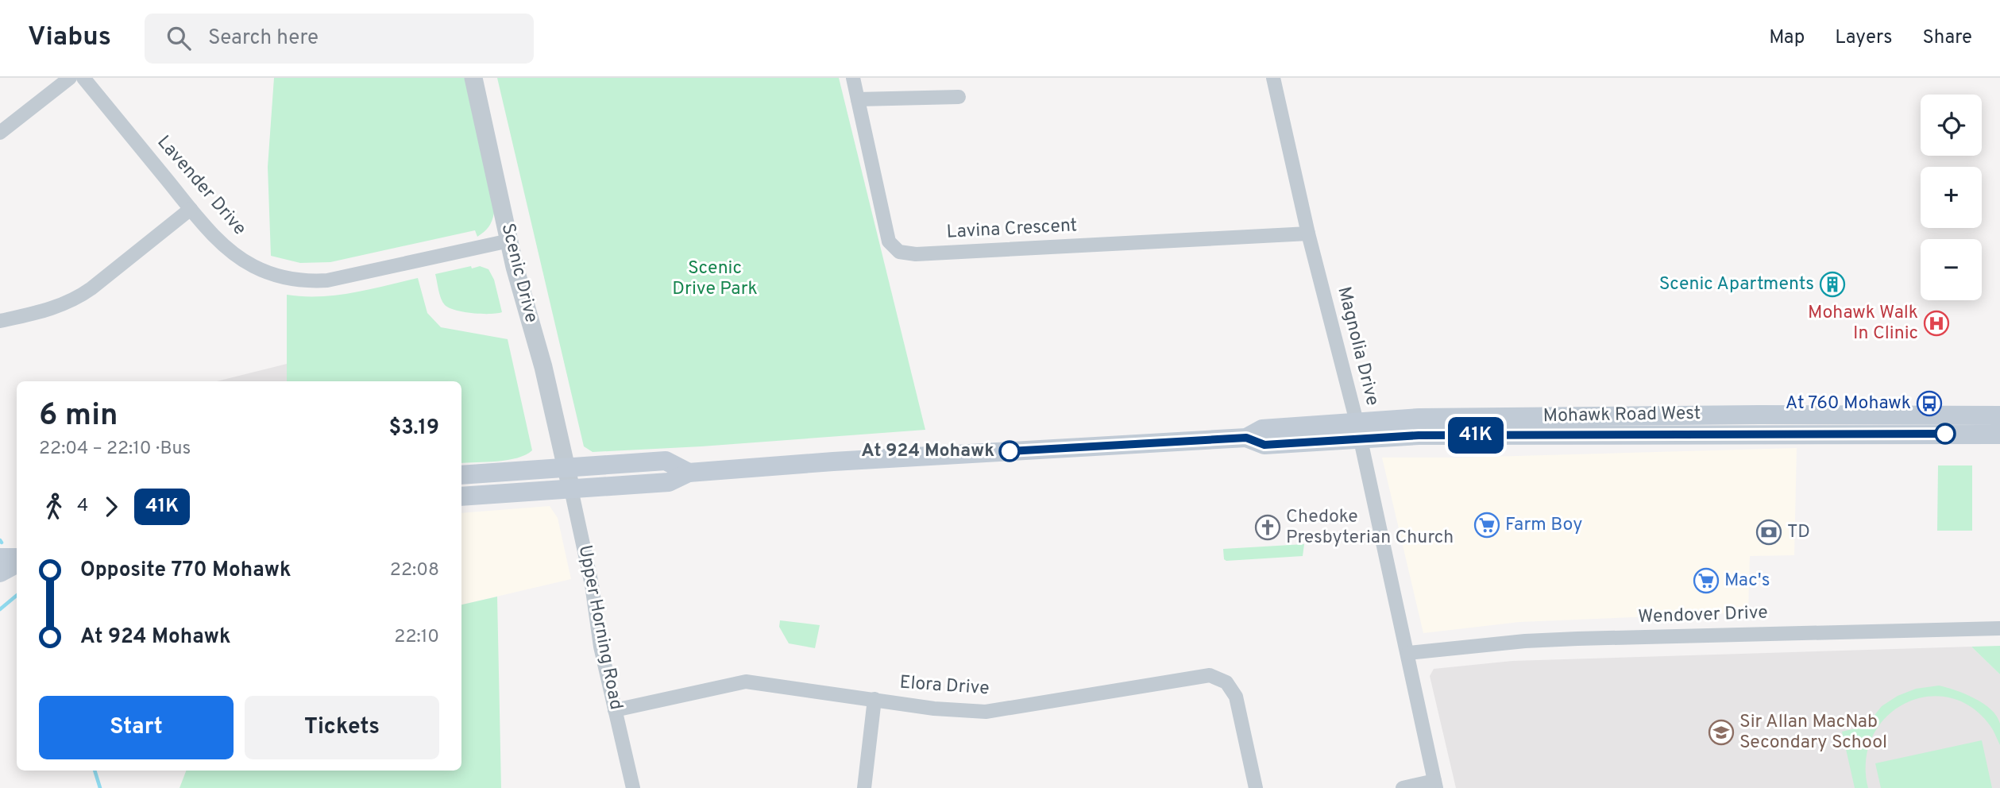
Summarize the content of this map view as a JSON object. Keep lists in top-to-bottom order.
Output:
{
  "streets": {
    "main road": ["Mohawk Road West"],
    "street": [
      "Lavender Drive",
      "Lavina Crescent",
      "Scenic Drive",
      "Magnolia Drive",
      "Wendover Drive",
      "Upper Horning Road",
      "Elora Drive"
    ]
  },
  "crossings": [
    ["Lavender Drive", "Scenic Drive"],
    ["Lavina Crescent", "Magnolia Drive"],
    ["Scenic Drive", "Mohawk Road West"],
    ["Scenic Drive", "Upper Horning Road"],
    ["Magnolia Drive", "Mohawk Road West"],
    ["Magnolia Drive", "Wendover Drive"],
    ["Mohawk Road West", "Upper Horning Road"],
    ["Upper Horning Road", "Elora Drive"]
  ],
  "parks": ["Scenic Drive Park"],
  "places": {
    "building": ["Scenic Apartments"],
    "hospital": ["Mohawk Walk In Clinic"],
    "bus stop": ["At 760 Mohawk"],
    "other": ["At 924 Mohawk"],
    "supermarket": ["Farm Boy", "Mac's"],
    "church": ["Chedoke Presbyterian Church"],
    "bank": ["TD"],
    "school or university": ["Sir Allan MacNab Secondary School"]
  },
  "lines": ["bus line 41K"],
  "page": {
    "header": "Viabus",
    "search": "Search here",
    "nav": ["Map", "Layers", "Share"],
    "on_map": "41K",
    "map_buttons": ["+", "−"],
    "heading": ["6 min", "22:04 – 22:10 · Bus", "$3.19"],
    "legs": ["4", "41K"],
    "list": [
      {
        "name": "Opposite 770 Mohawk",
        "value": "22:08"
      },
      {
        "name": "At 924 Mohawk",
        "value": "22:10"
      }
    ],
    "buttons": ["Start", "Tickets"]
  }
}
